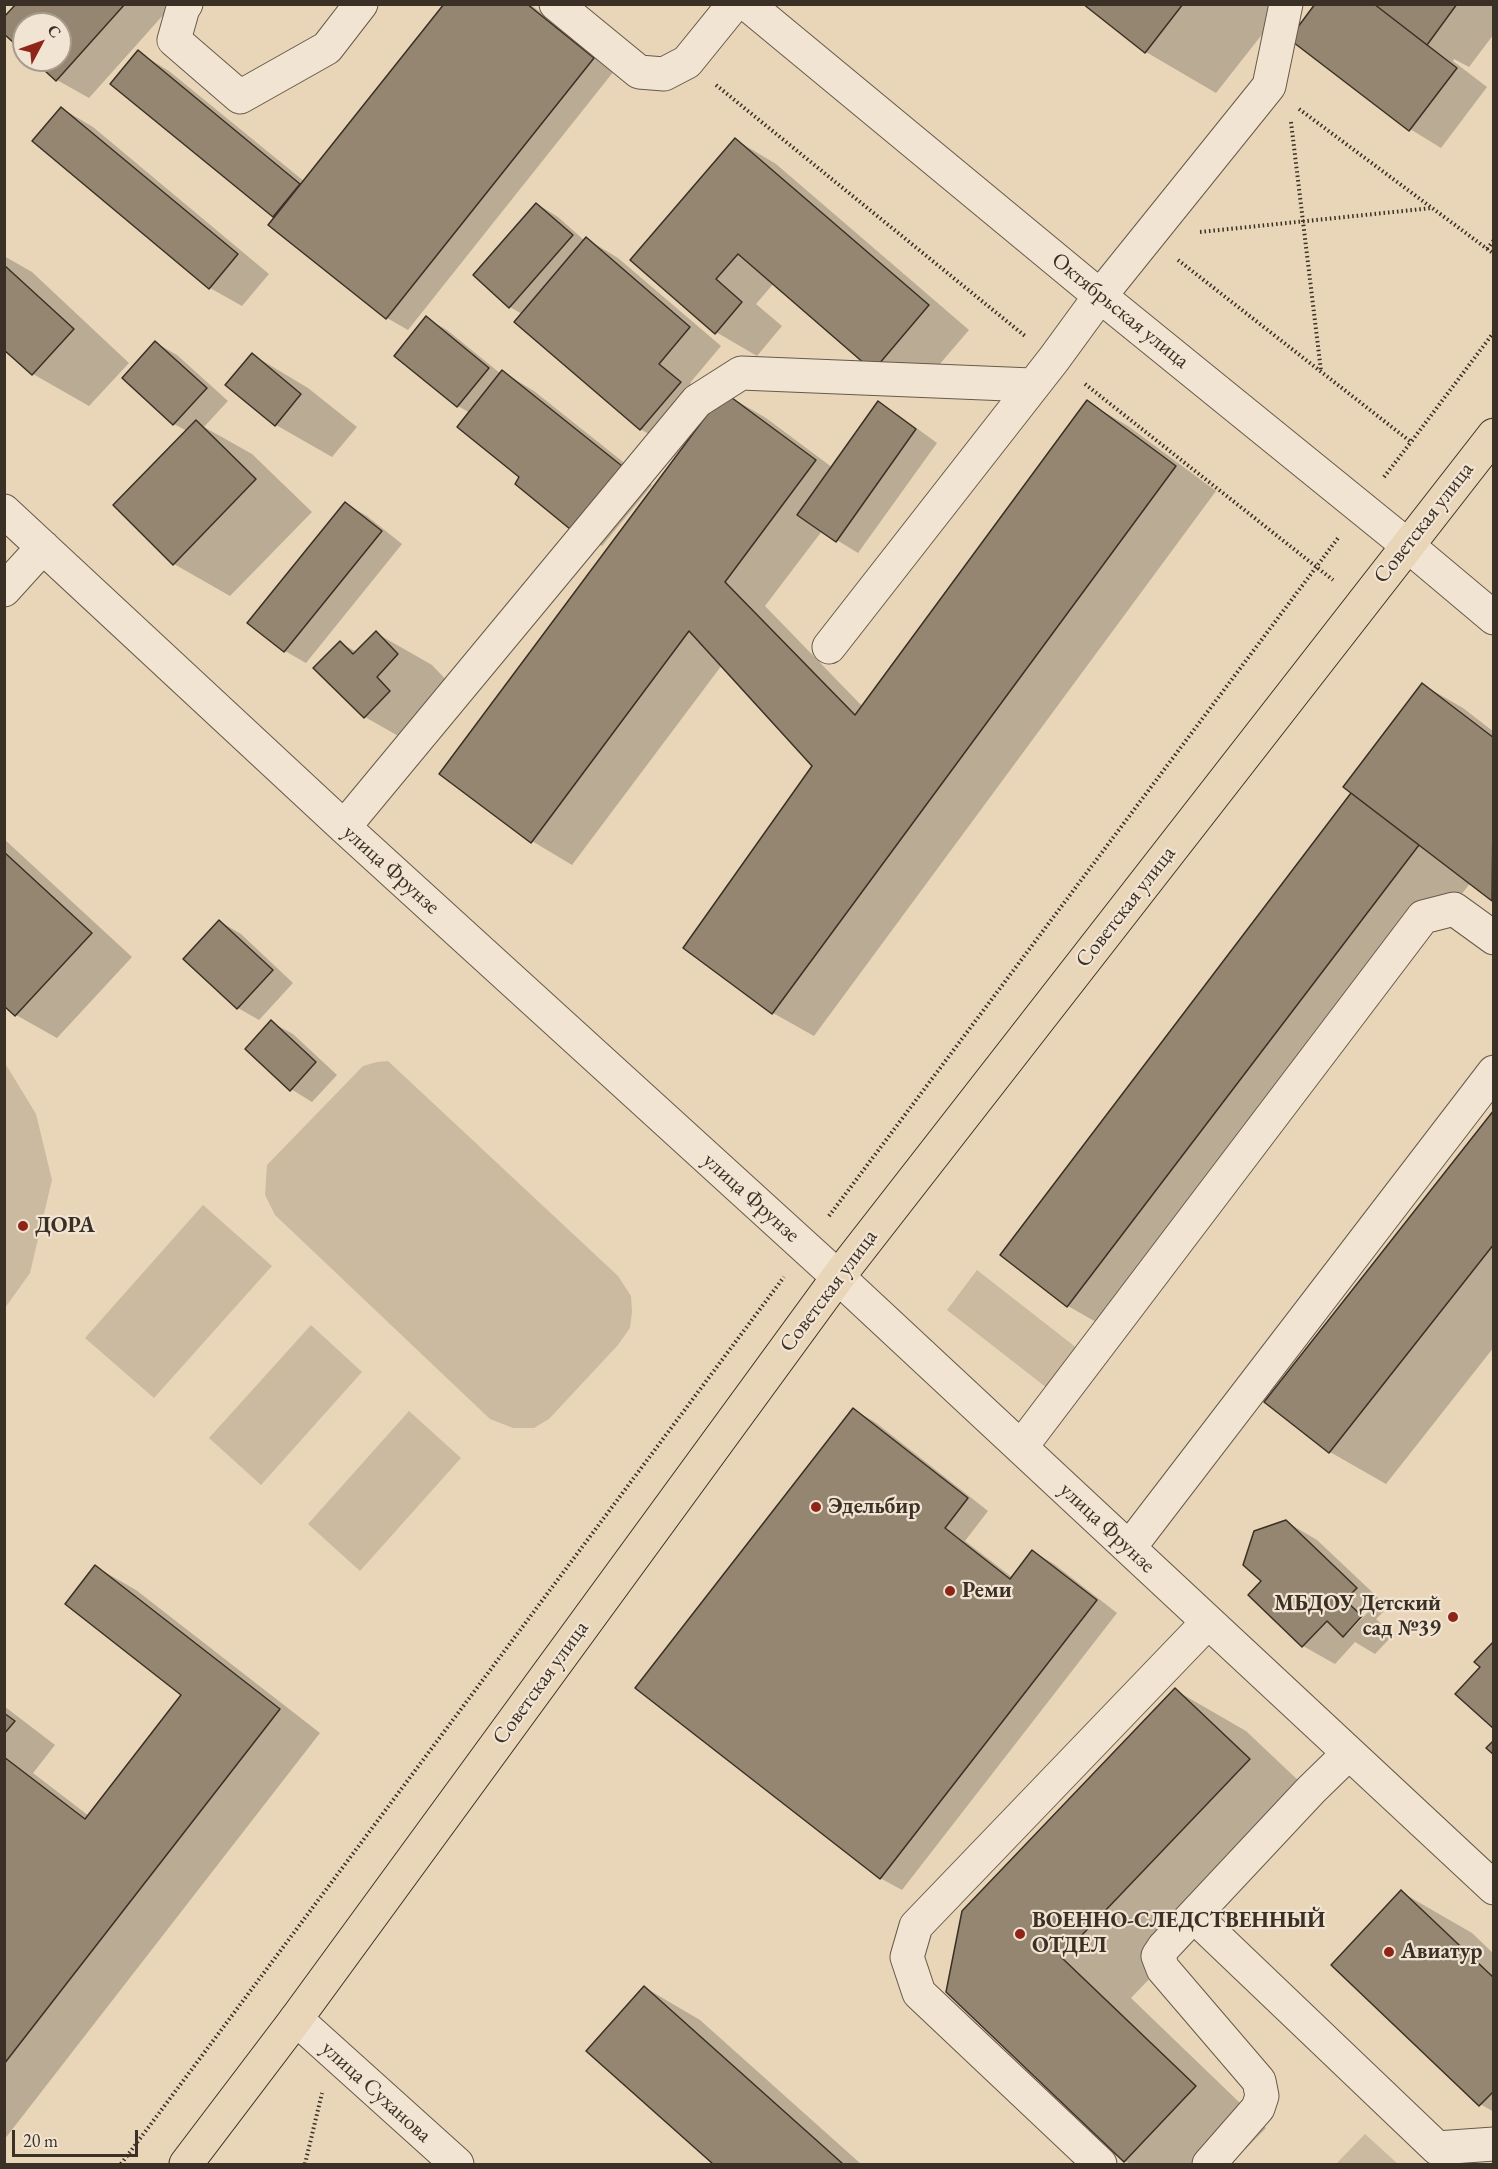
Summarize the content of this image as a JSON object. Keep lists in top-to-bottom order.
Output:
{
  "streets": {
    "main road": ["Советская улица"],
    "street": ["Октябрьская улица", "улица Фрунзе", "улица Суханова"]
  },
  "crossings": [
    ["Октябрьская улица", "Советская улица"],
    ["Советская улица", "улица Фрунзе"],
    ["Советская улица", "улица Суханова"]
  ],
  "places": [
    "ДОРА",
    "Эдельбир",
    "Реми",
    "МБДОУ Детский сад №39",
    "ВОЕННО-СЛЕДСТВЕННЫЙ ОТДЕЛ",
    "Авиатур"
  ],
  "scale_bar": "20 m",
  "north": "top right"
}
